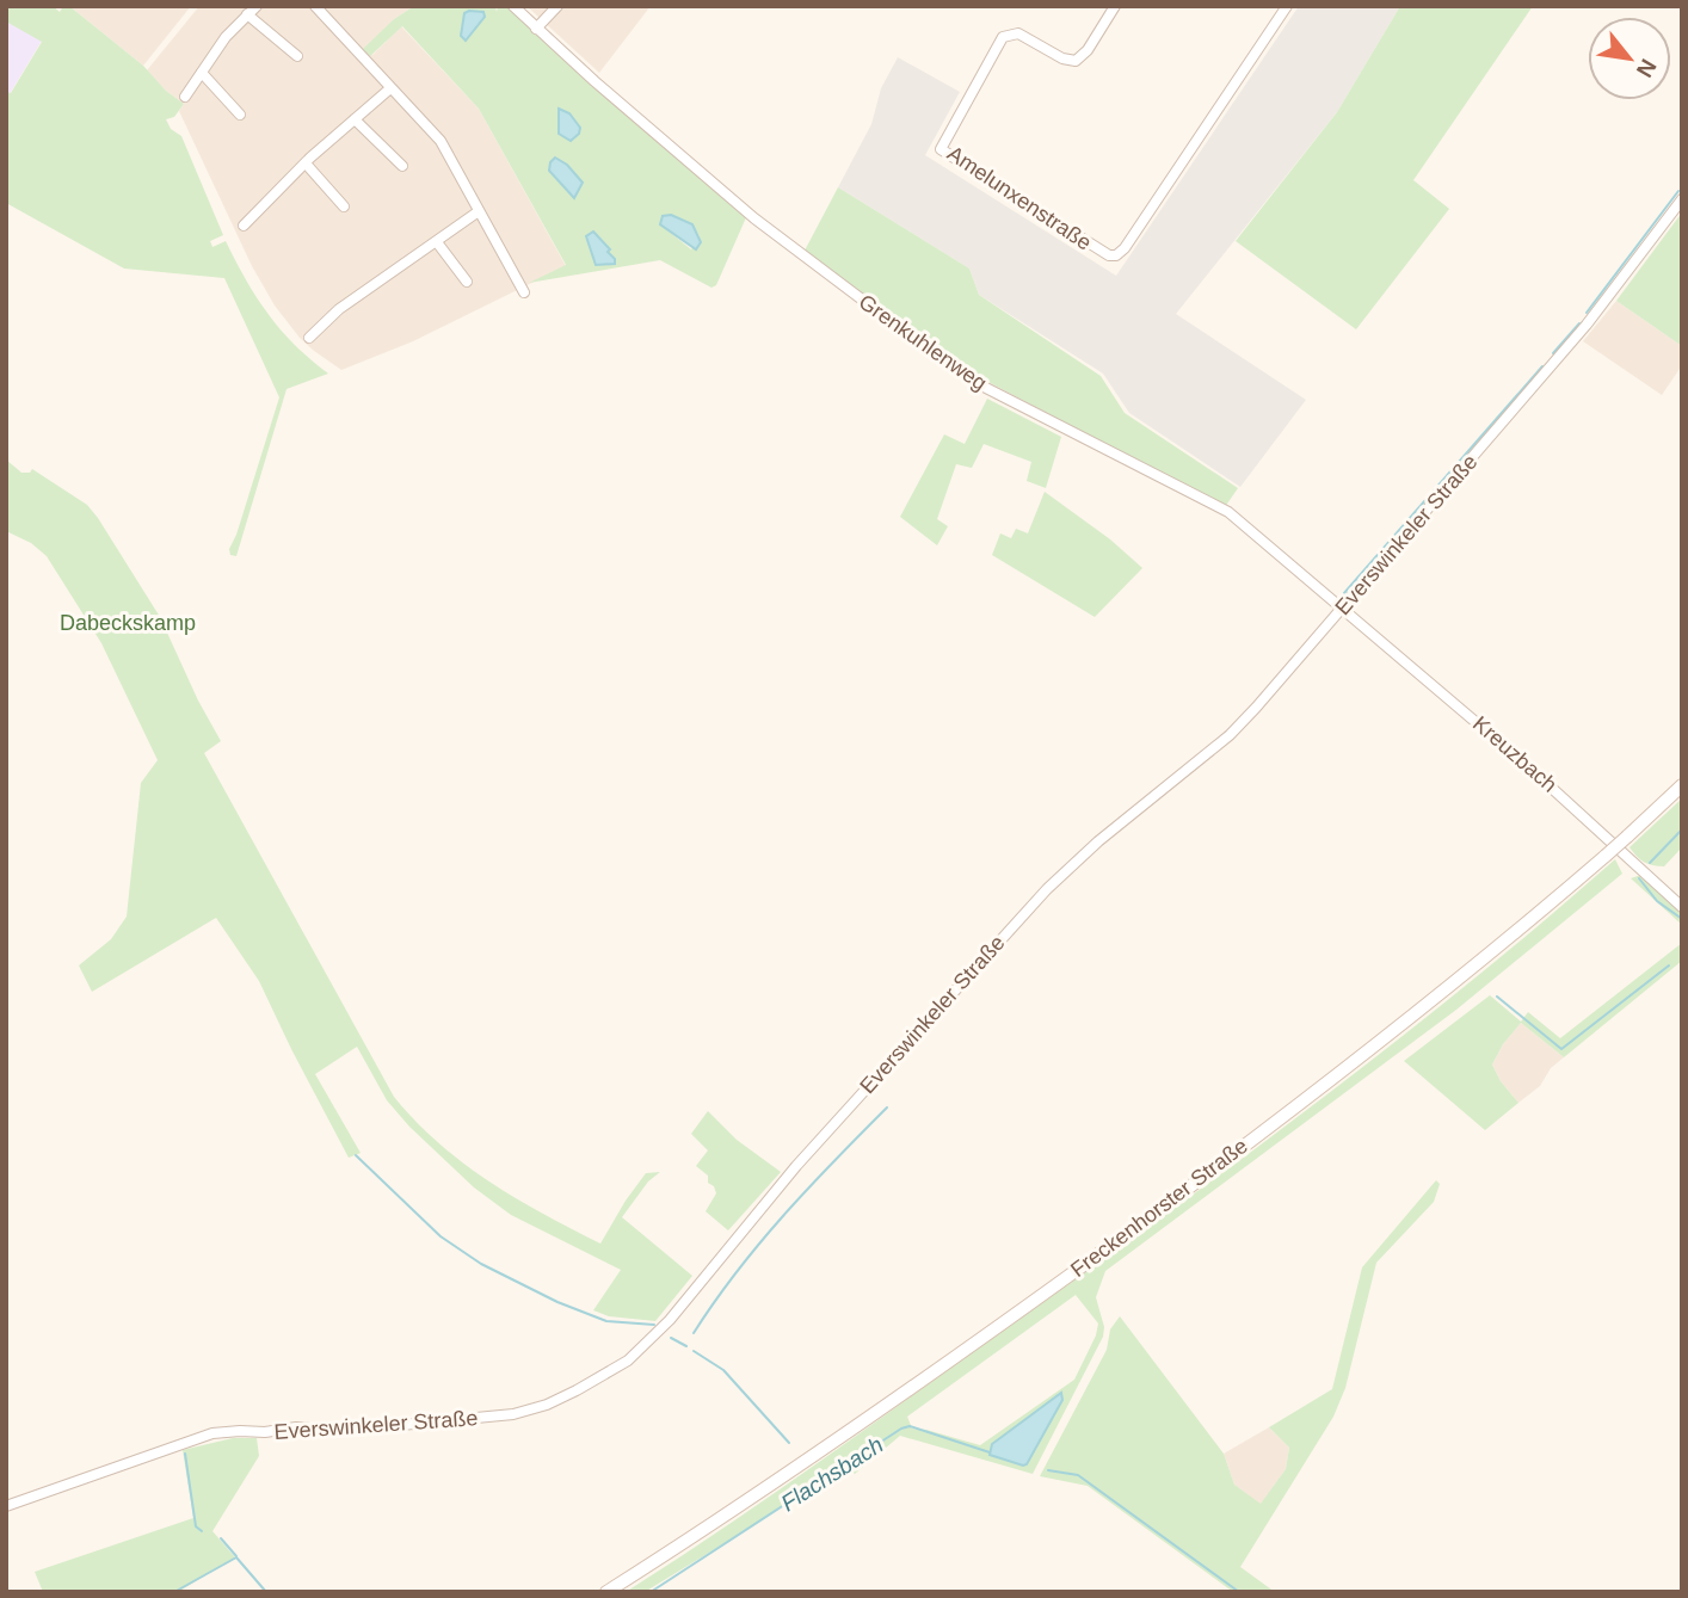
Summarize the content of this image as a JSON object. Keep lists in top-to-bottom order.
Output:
{
  "streets": {
    "main road": ["Freckenhorster Straße"],
    "street": [
      "Amelunxenstraße",
      "Grenkuhlenweg",
      "Everswinkeler Straße",
      "Kreuzbach"
    ]
  },
  "crossings": [
    ["Grenkuhlenweg", "Everswinkeler Straße"],
    ["Grenkuhlenweg", "Kreuzbach"],
    ["Everswinkeler Straße", "Kreuzbach"]
  ],
  "water": ["Flachsbach"],
  "parks": ["Dabeckskamp"],
  "north": "bottom right"
}
